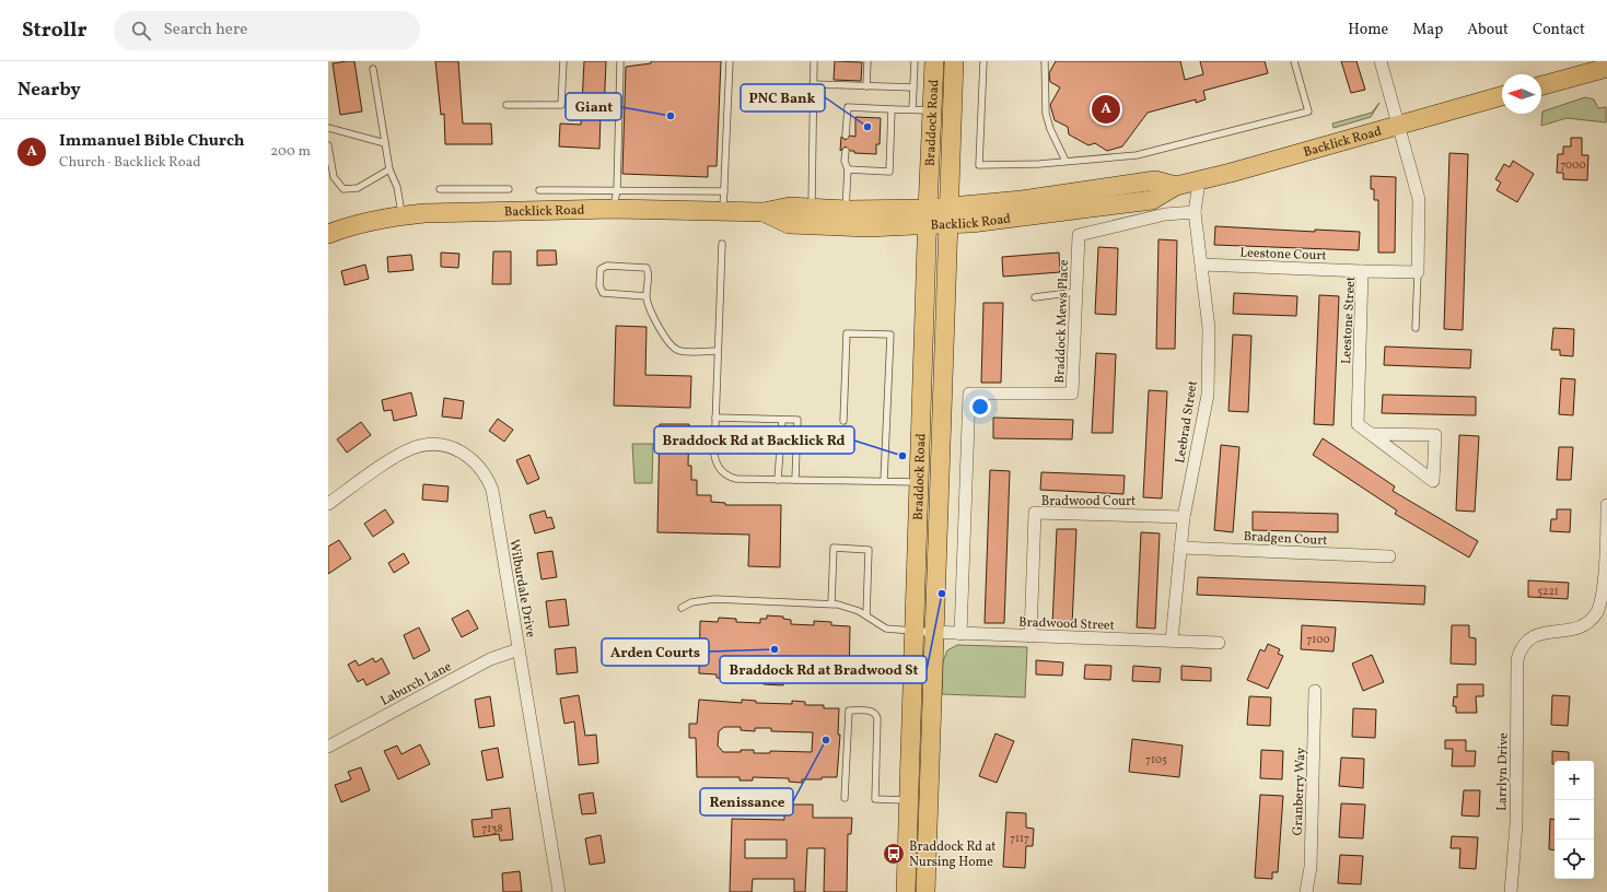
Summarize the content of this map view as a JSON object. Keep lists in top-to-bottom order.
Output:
{
  "streets": {
    "main road": ["Braddock Road", "Backlick Road"],
    "street": [
      "Leestone Court",
      "Leestone Street",
      "Braddock Mews Place",
      "Leebrad Street",
      "Bradwood Court",
      "Bradgen Court",
      "Wilburdale Drive",
      "Bradwood Street",
      "Laburch Lane",
      "Larrlyn Drive",
      "Granberry Way"
    ]
  },
  "crossings": [
    ["Braddock Road", "Backlick Road"],
    ["Braddock Road", "Bradwood Street"],
    ["Backlick Road", "Leebrad Street"],
    ["Leestone Court", "Leestone Street"],
    ["Leestone Court", "Leebrad Street"],
    ["Braddock Mews Place", "Leebrad Street"],
    ["Braddock Mews Place", "Bradwood Street"],
    ["Leebrad Street", "Bradwood Court"],
    ["Leebrad Street", "Bradgen Court"],
    ["Leebrad Street", "Bradwood Street"],
    ["Bradwood Court", "Bradwood Street"],
    ["Wilburdale Drive", "Laburch Lane"]
  ],
  "places": {
    "other": [
      "Giant",
      "PNC Bank",
      "Braddock Rd at Backlick Rd",
      "Braddock Rd at Bradwood St",
      "Arden Courts",
      "Renissance"
    ],
    "bus stop": ["Braddock Rd at Nursing Home"]
  },
  "house_numbers": [
    "7000",
    "5221",
    "7100",
    "7105",
    "7138",
    "7117"
  ],
  "north": "left",
  "page": {
    "header": "Strollr",
    "search": "Search here",
    "nav": [
      "Home",
      "Map",
      "About",
      "Contact"
    ],
    "heading": "Nearby",
    "pins": "A",
    "list": [
      {
        "mark": "A",
        "name": "Immanuel Bible Church",
        "note": "Church · Backlick Road",
        "value": "200 m"
      }
    ],
    "map_buttons": ["+", "−"]
  }
}
